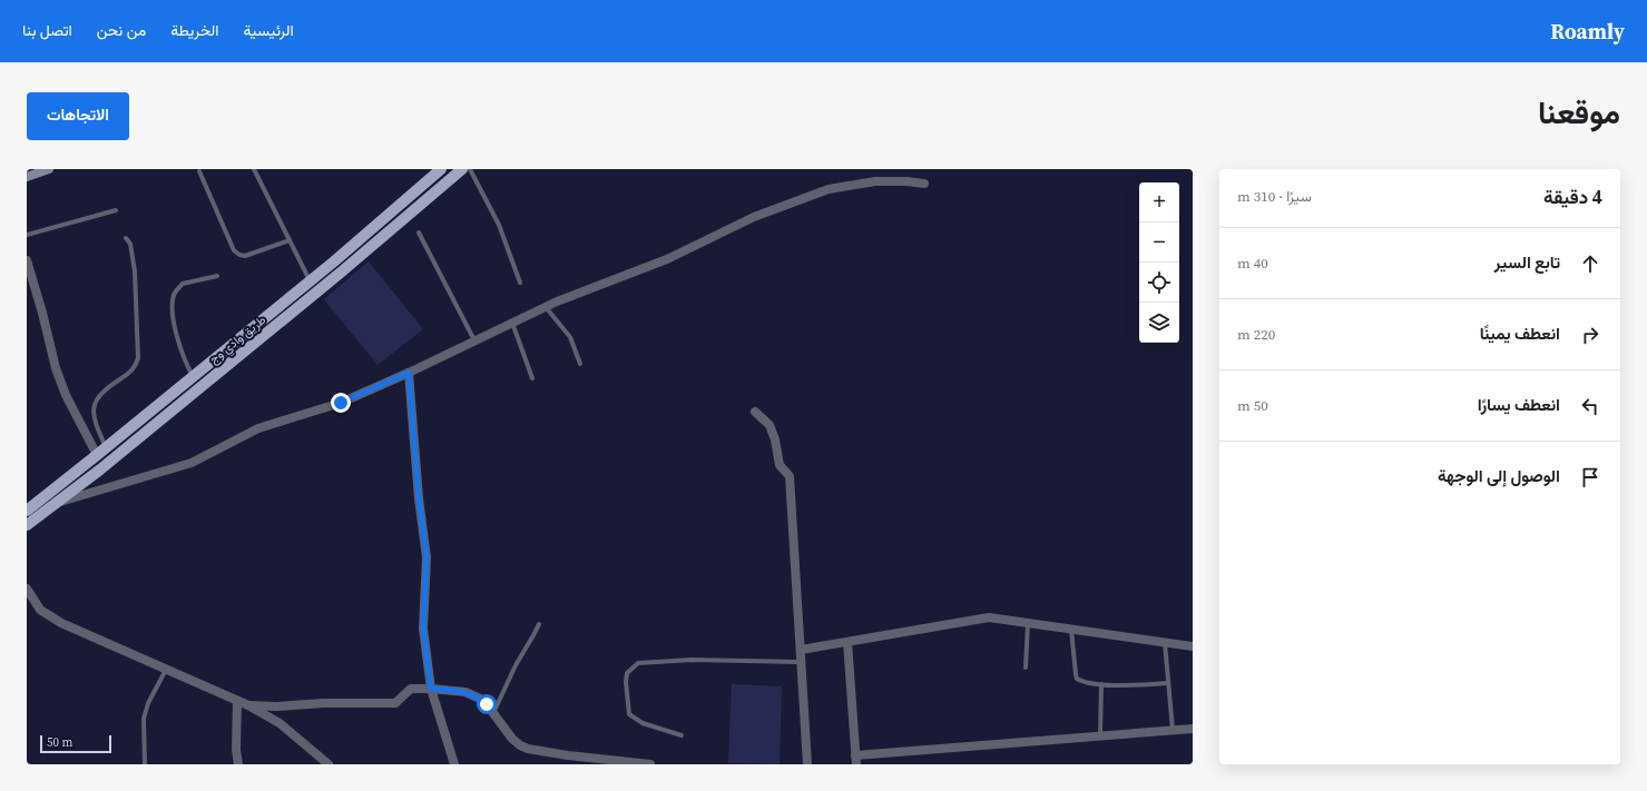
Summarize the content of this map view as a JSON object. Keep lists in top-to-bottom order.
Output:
{
  "streets": {
    "main road": ["طريق وادي وج"]
  },
  "scale_bar": "50 m",
  "page": {
    "header": "Roamly",
    "nav": [
      "الرئيسية",
      "الخريطة",
      "من نحن",
      "اتصل بنا"
    ],
    "title": "موقعنا",
    "buttons": "الاتجاهات",
    "heading": ["4 دقيقة", "سيرًا · 310 m"],
    "map_buttons": ["+", "−"],
    "list": [
      ["تابع السير", "40 m"],
      ["انعطف يمينًا", "220 m"],
      ["انعطف يسارًا", "50 m"],
      "الوصول إلى الوجهة"
    ],
    "scale": "50 m"
  }
}
